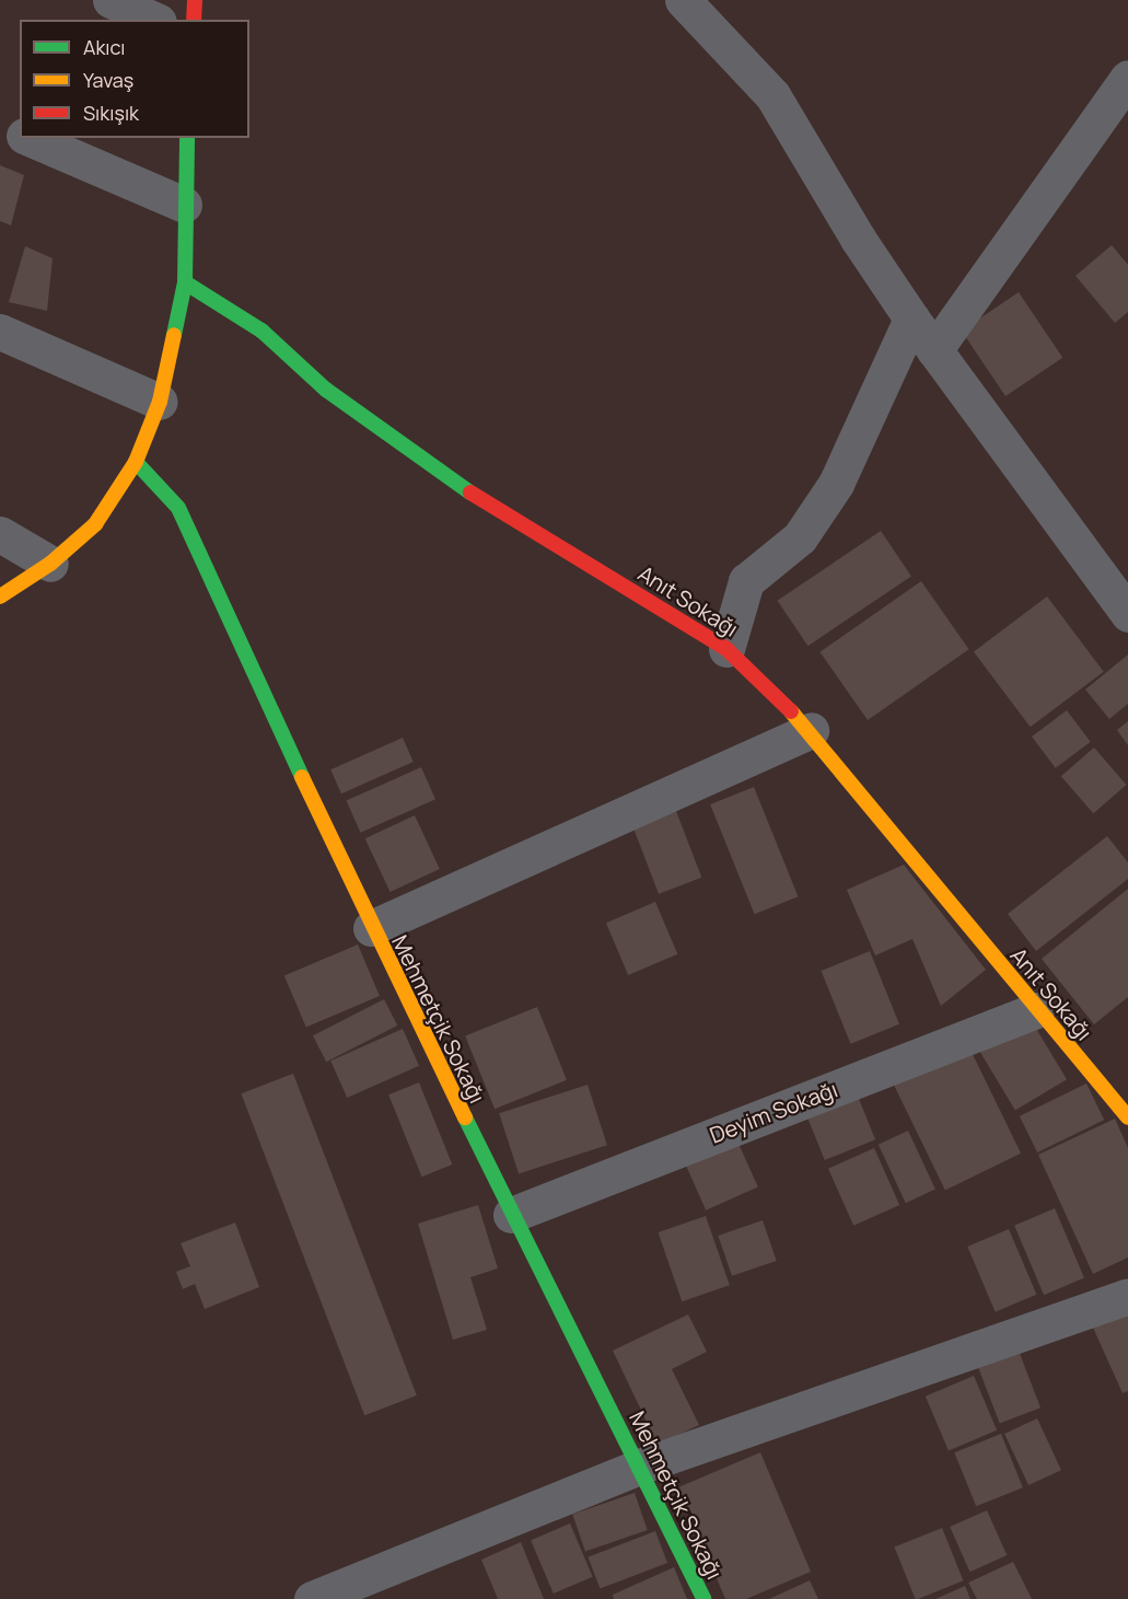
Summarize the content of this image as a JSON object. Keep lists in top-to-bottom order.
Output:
{
  "streets": {
    "street": ["Anıt Sokağı", "Mehmetçik Sokağı", "Deyim Sokağı"]
  },
  "crossings": [
    ["Anıt Sokağı", "Deyim Sokağı"],
    ["Mehmetçik Sokağı", "Deyim Sokağı"]
  ],
  "legend": ["Akıcı", "Yavaş", "Sıkışık"]
}
